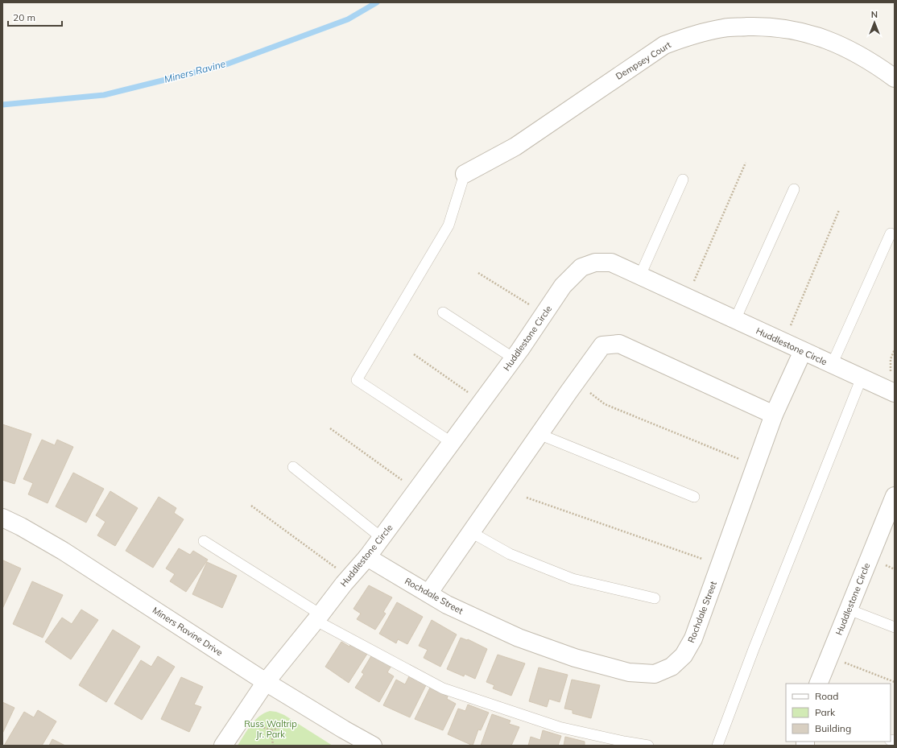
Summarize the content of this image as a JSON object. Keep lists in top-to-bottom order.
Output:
{
  "streets": {
    "street": [
      "Dempsey Court",
      "Huddlestone Circle",
      "Rochdale Street",
      "Miners Ravine Drive"
    ]
  },
  "crossings": [
    ["Huddlestone Circle", "Rochdale Street"],
    ["Huddlestone Circle", "Miners Ravine Drive"]
  ],
  "water": ["Miners Ravine"],
  "parks": ["Russ Waltrip Jr. Park"],
  "legend": ["Road", "Park", "Building"],
  "scale_bar": "20 m",
  "north": "top"
}
